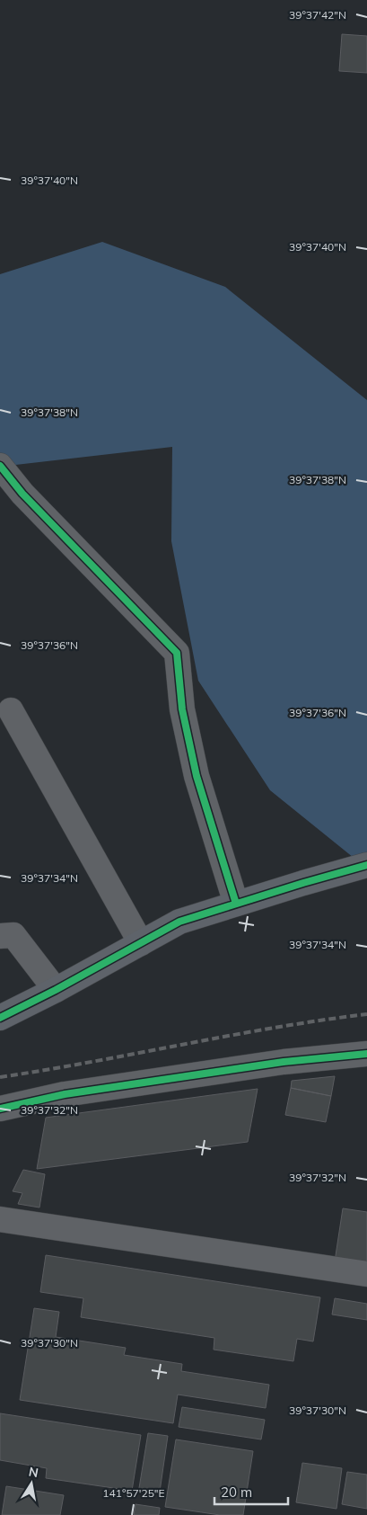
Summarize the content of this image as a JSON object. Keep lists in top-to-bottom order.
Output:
{
  "scale_bar": "20 m",
  "north": "top",
  "coordinates": [
    "39°37'42\"N",
    "39°37'40\"N",
    "39°37'38\"N",
    "39°37'36\"N",
    "39°37'34\"N",
    "39°37'32\"N",
    "39°37'30\"N",
    "141°57'25\"E"
  ]
}
